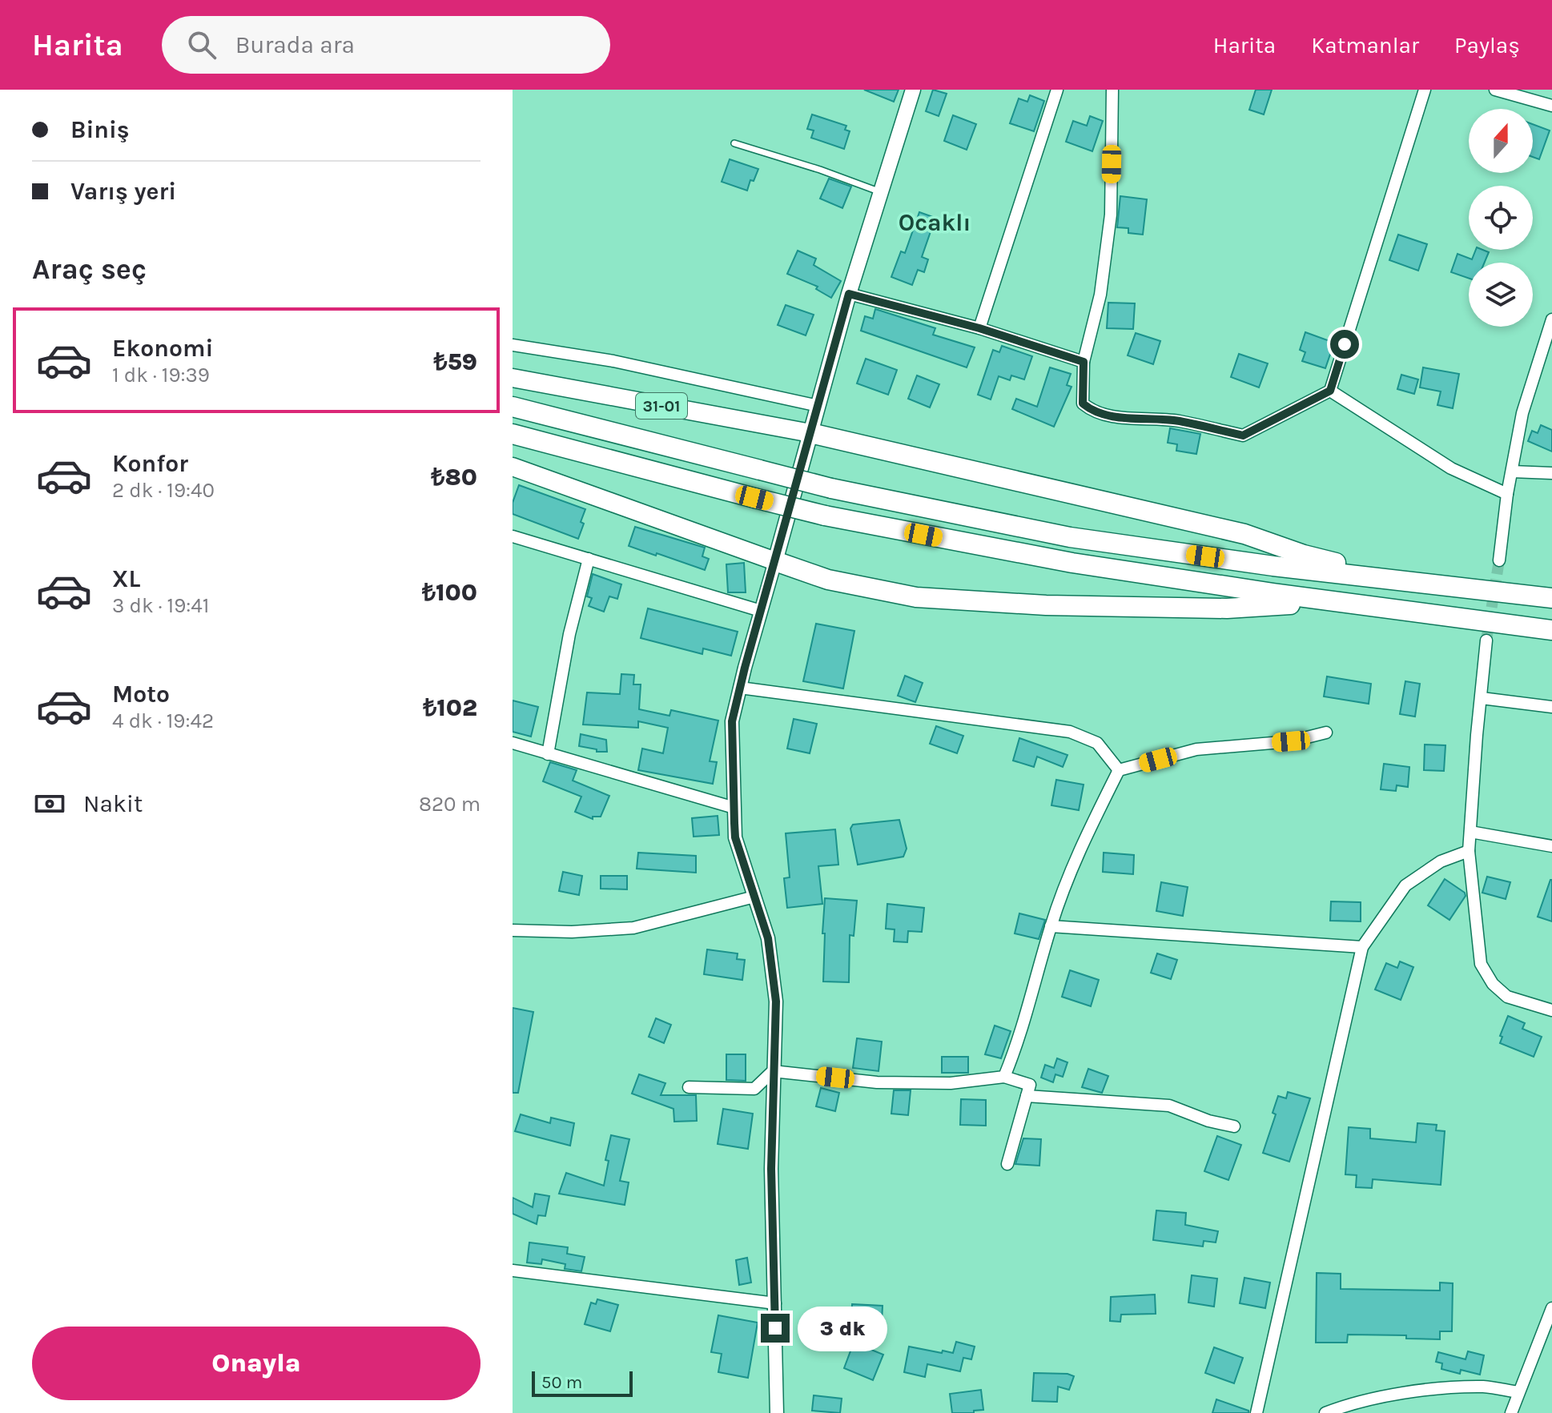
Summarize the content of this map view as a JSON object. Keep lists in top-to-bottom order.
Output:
{
  "streets": {
    "highway": ["31-01"]
  },
  "districts": ["Ocaklı"],
  "scale_bar": "50 m",
  "north": "top",
  "page": {
    "header": "Harita",
    "search": "Burada ara",
    "nav": ["Harita", "Katmanlar", "Paylaş"],
    "banner": ["Biniş", "Varış yeri"],
    "heading": "Araç seç",
    "list": [
      {
        "name": "Ekonomi",
        "note": "1 dk · 19:39",
        "value": "₺59"
      },
      {
        "name": "Konfor",
        "note": "2 dk · 19:40",
        "value": "₺80"
      },
      {
        "name": "XL",
        "note": "3 dk · 19:41",
        "value": "₺100"
      },
      {
        "name": "Moto",
        "note": "4 dk · 19:42",
        "value": "₺102"
      }
    ],
    "pay": ["Nakit", "820 m"],
    "bubble": "3 dk",
    "buttons": "Onayla",
    "scale": "50 m"
  }
}
